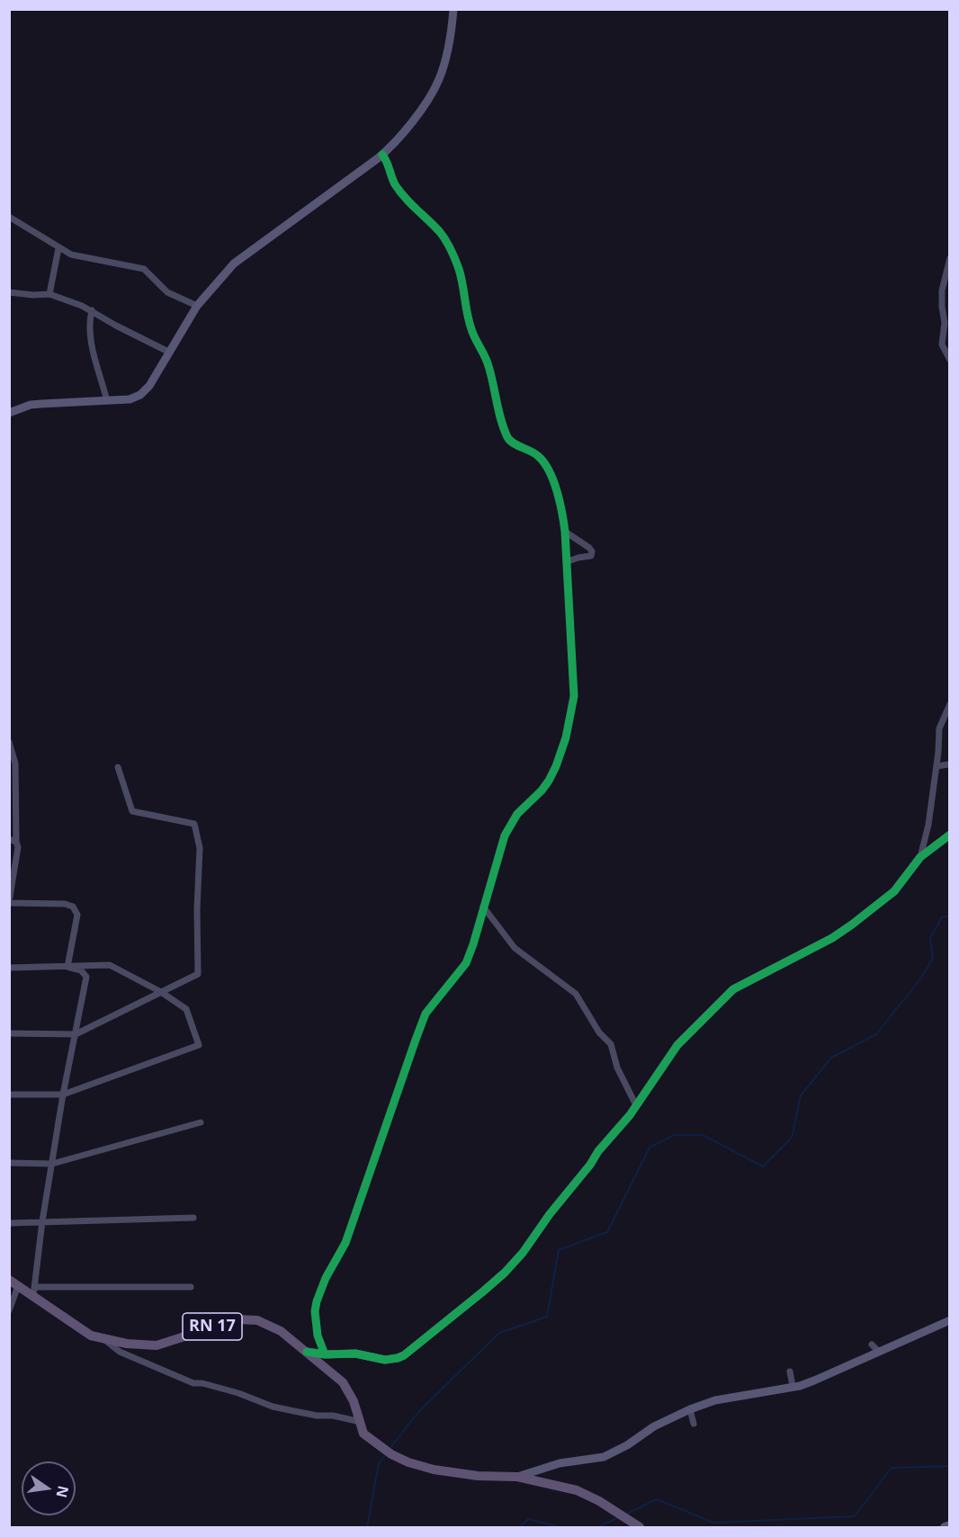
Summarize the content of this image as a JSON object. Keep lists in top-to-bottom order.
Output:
{
  "streets": {
    "main road": ["RN 17"]
  },
  "north": "right"
}
